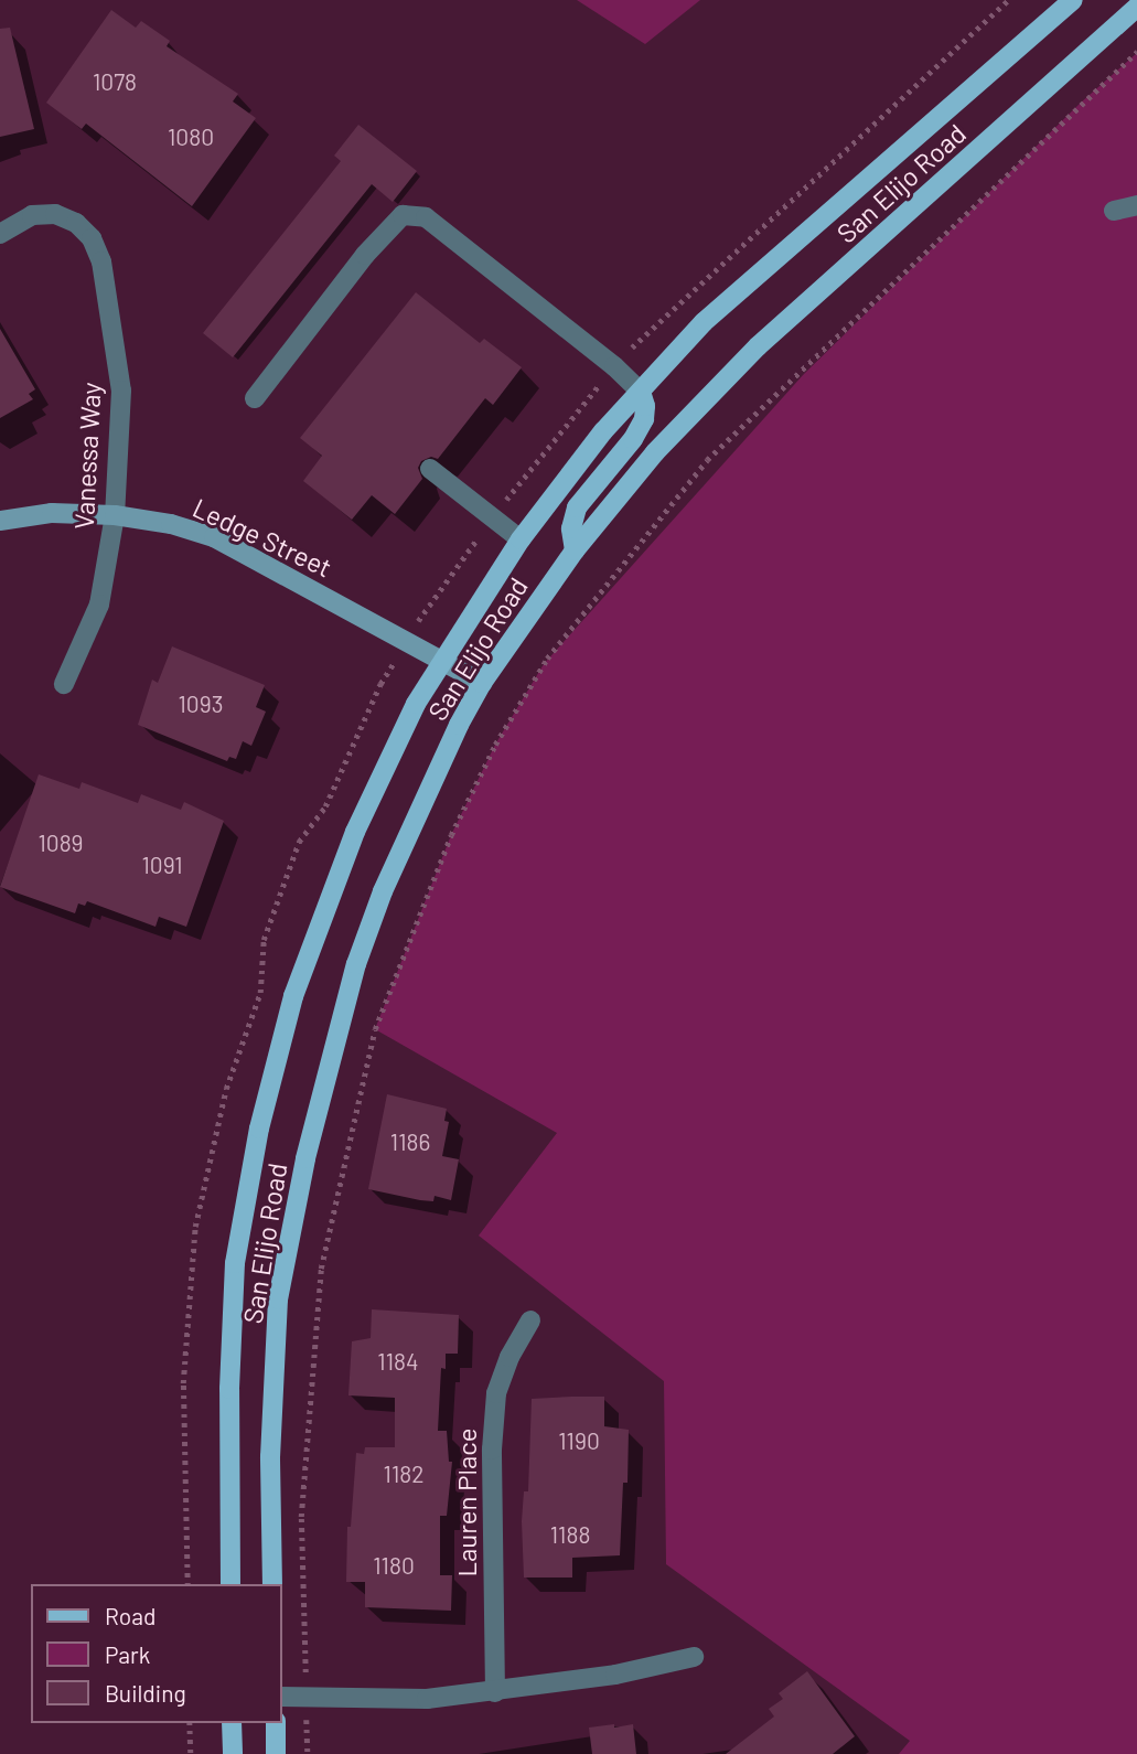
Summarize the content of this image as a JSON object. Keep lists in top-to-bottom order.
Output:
{
  "streets": {
    "main road": ["San Elijo Road"],
    "street": ["Vanessa Way", "Ledge Street", "Lauren Place"]
  },
  "crossings": [
    ["San Elijo Road", "Ledge Street"],
    ["Vanessa Way", "Ledge Street"]
  ],
  "house_numbers": [
    "1078",
    "1080",
    "1093",
    "1089",
    "1091",
    "1186",
    "1184",
    "1190",
    "1182",
    "1188",
    "1180"
  ],
  "legend": ["Road", "Park", "Building"]
}
